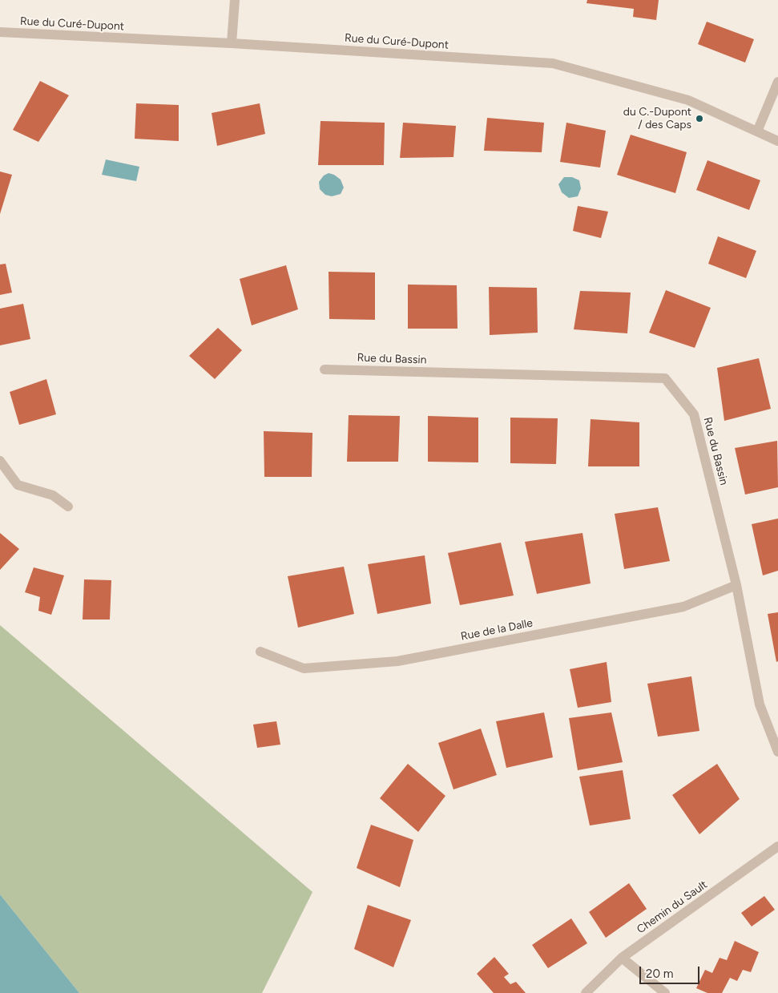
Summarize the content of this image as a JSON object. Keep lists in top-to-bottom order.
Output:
{
  "streets": {
    "street": [
      "Rue du Curé-Dupont",
      "Rue du Bassin",
      "Rue de la Dalle",
      "Chemin du Sault"
    ]
  },
  "crossings": [
    ["Rue du Bassin", "Rue de la Dalle"]
  ],
  "places": ["du C.-Dupont / des Caps"],
  "scale_bar": "20 m"
}
